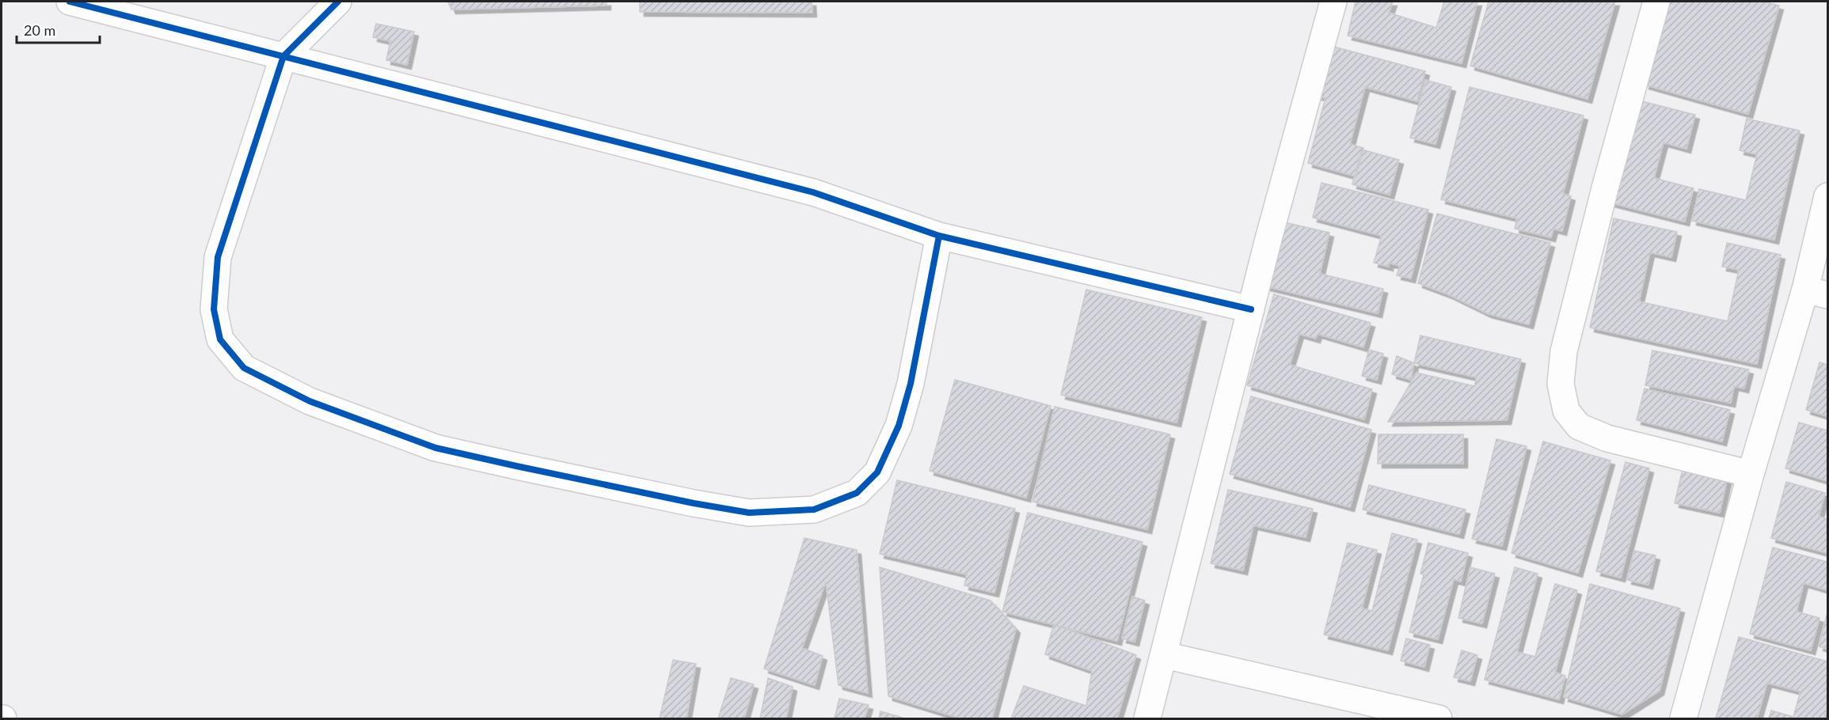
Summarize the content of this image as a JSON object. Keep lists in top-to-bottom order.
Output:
{
  "scale_bar": "20 m"
}
